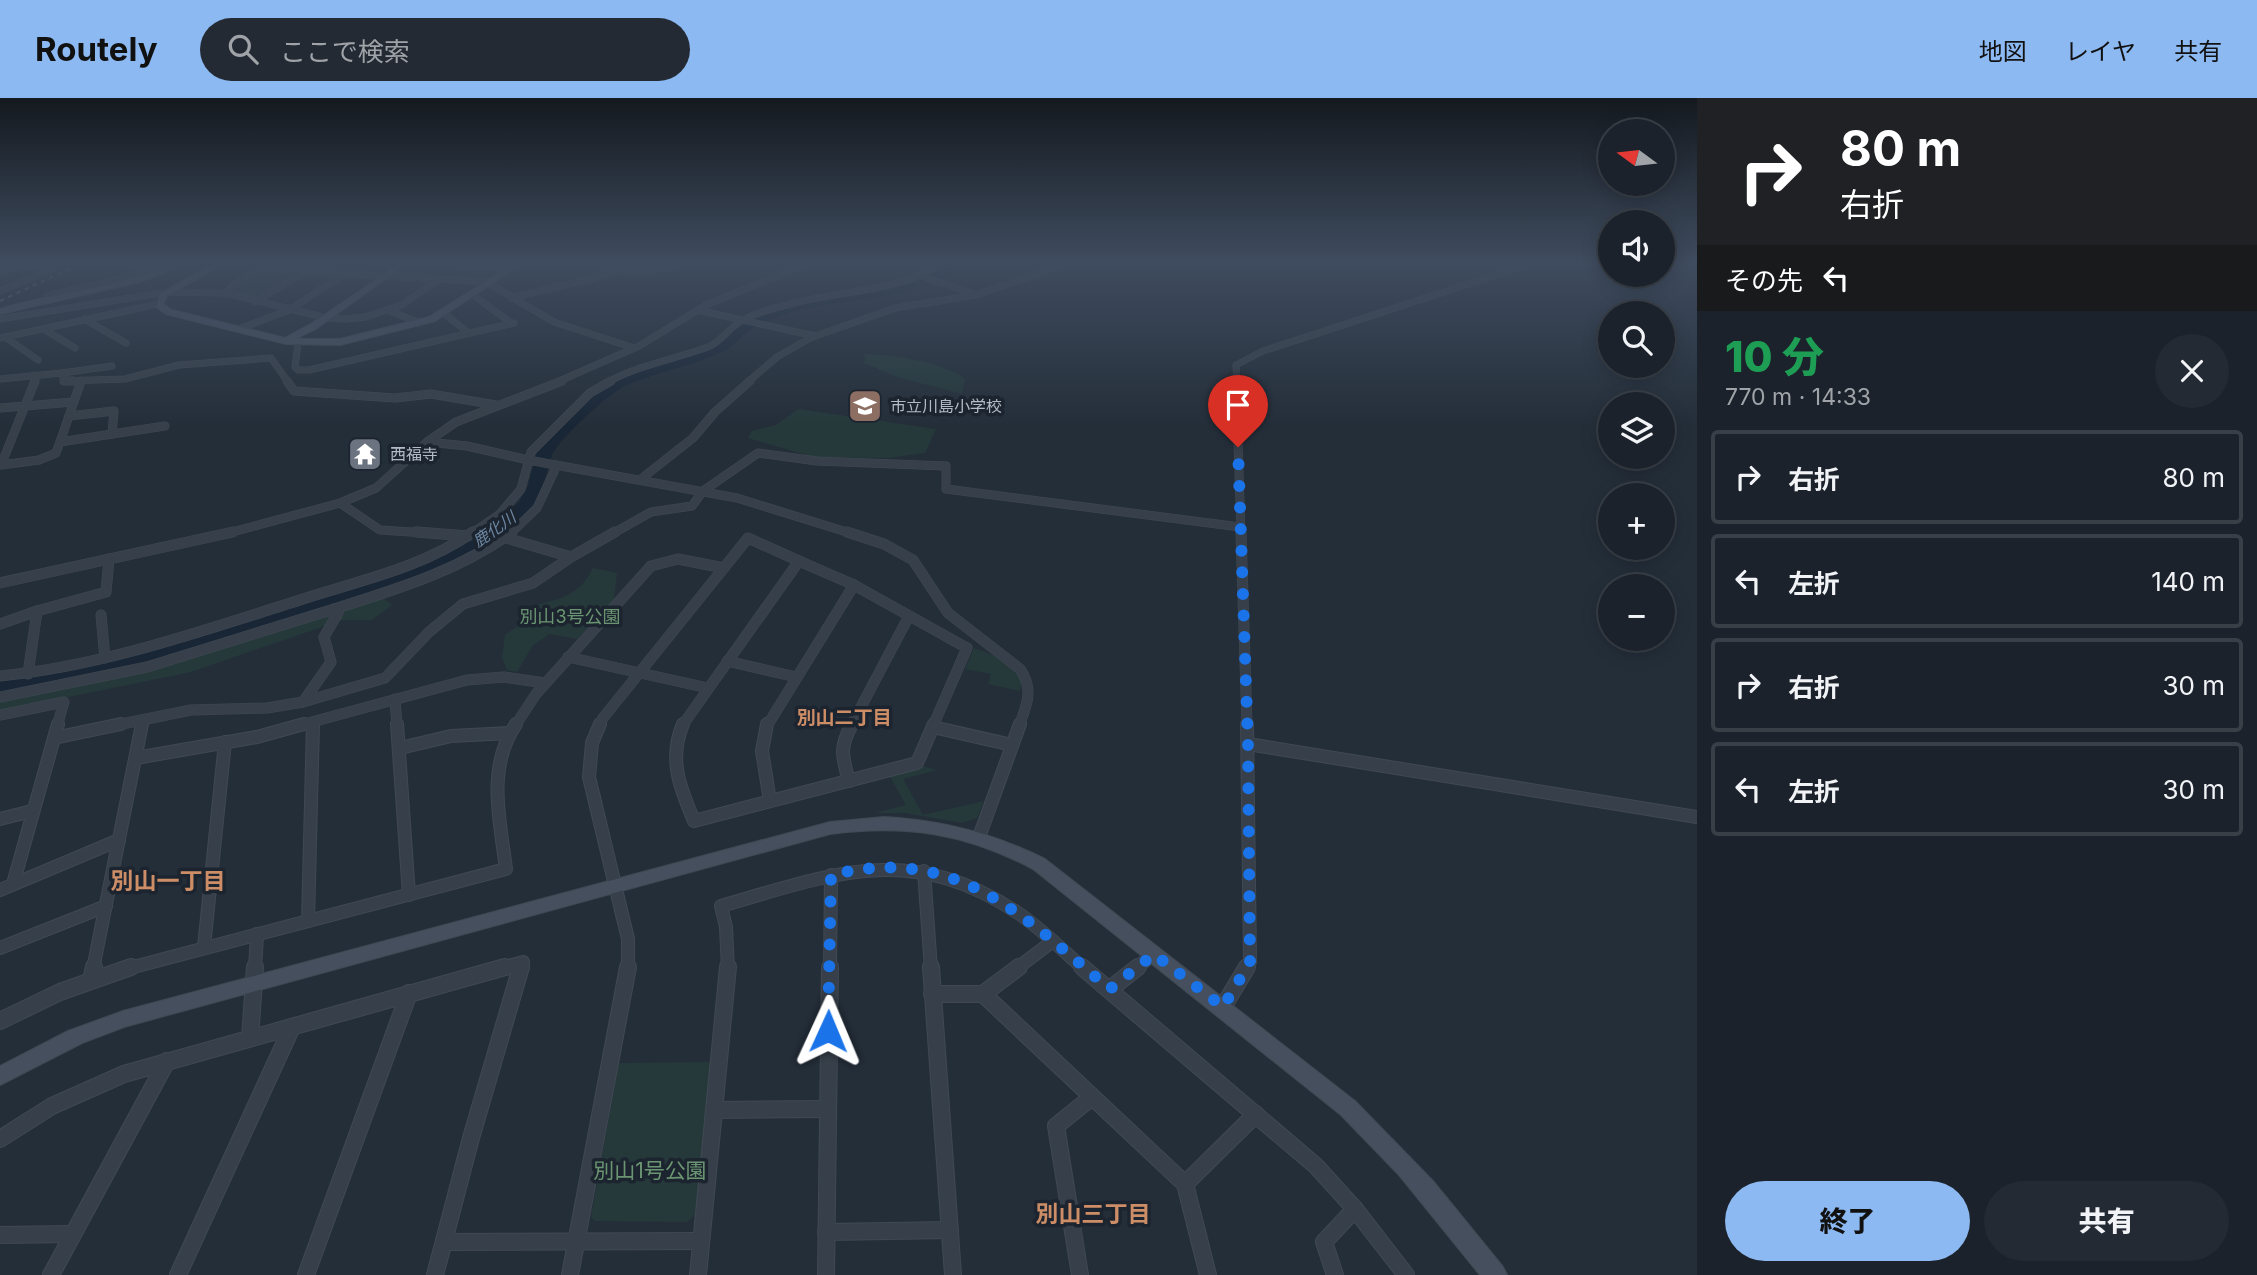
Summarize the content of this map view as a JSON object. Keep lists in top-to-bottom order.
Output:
{
  "districts": ["別山二丁目", "別山一丁目", "別山三丁目"],
  "water": ["鹿化川"],
  "parks": ["別山3号公園", "別山1号公園"],
  "places": {
    "school or university": ["市立川島小学校"],
    "temple": ["西福寺"]
  },
  "north": "left",
  "page": {
    "header": "Routely",
    "search": "ここで検索",
    "nav": ["地図", "レイヤ", "共有"],
    "turn": ["80 m", "右折"],
    "map_buttons": ["+", "−"],
    "then": "その先",
    "heading": ["10 分", "770 m · 14:33"],
    "list": [
      {
        "name": "右折",
        "value": "80 m"
      },
      {
        "name": "左折",
        "value": "140 m"
      },
      {
        "name": "右折",
        "value": "30 m"
      },
      {
        "name": "左折",
        "value": "30 m"
      }
    ],
    "buttons": ["終了", "共有"]
  }
}
